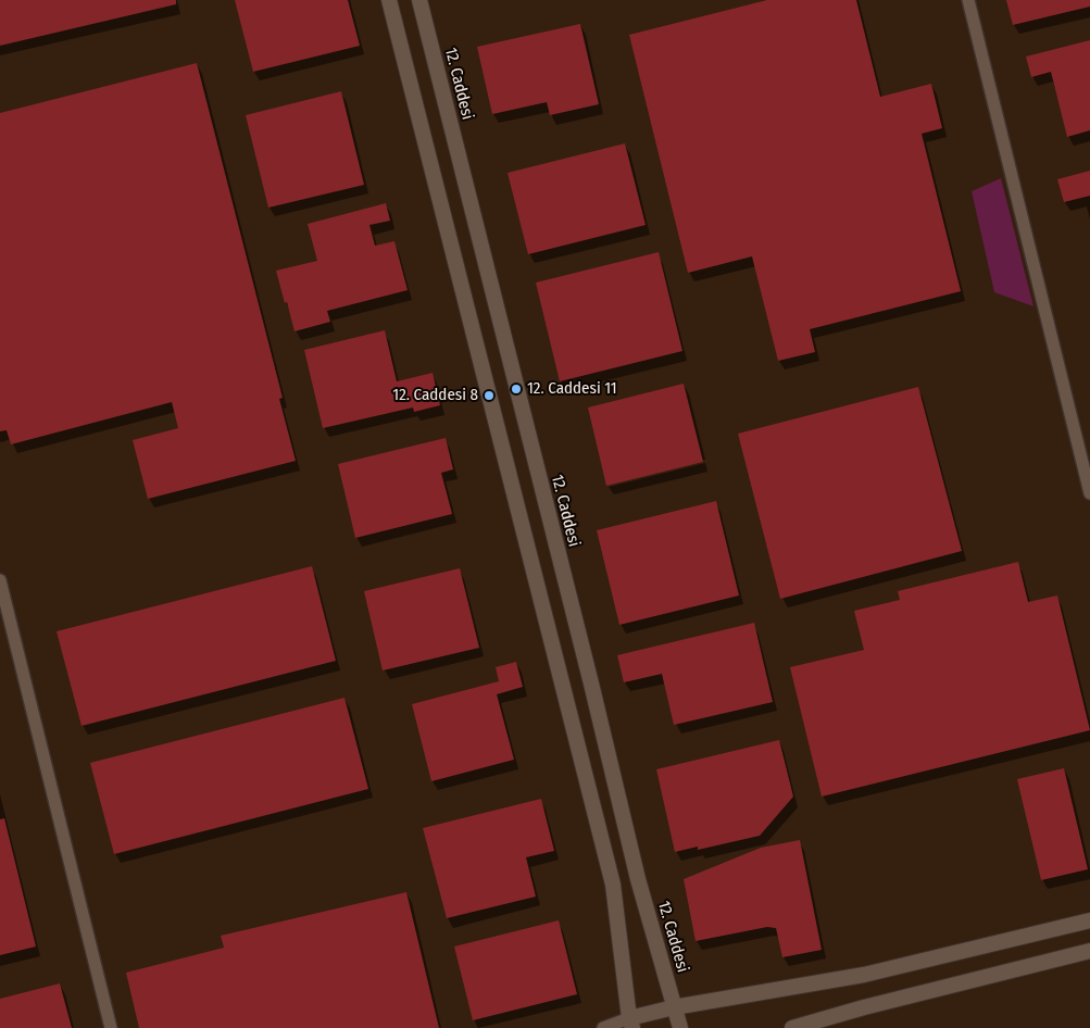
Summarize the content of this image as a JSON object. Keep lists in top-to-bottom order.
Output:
{
  "streets": {
    "street": ["12. Caddesi"]
  },
  "places": ["12. Caddesi 11", "12. Caddesi 8"]
}
